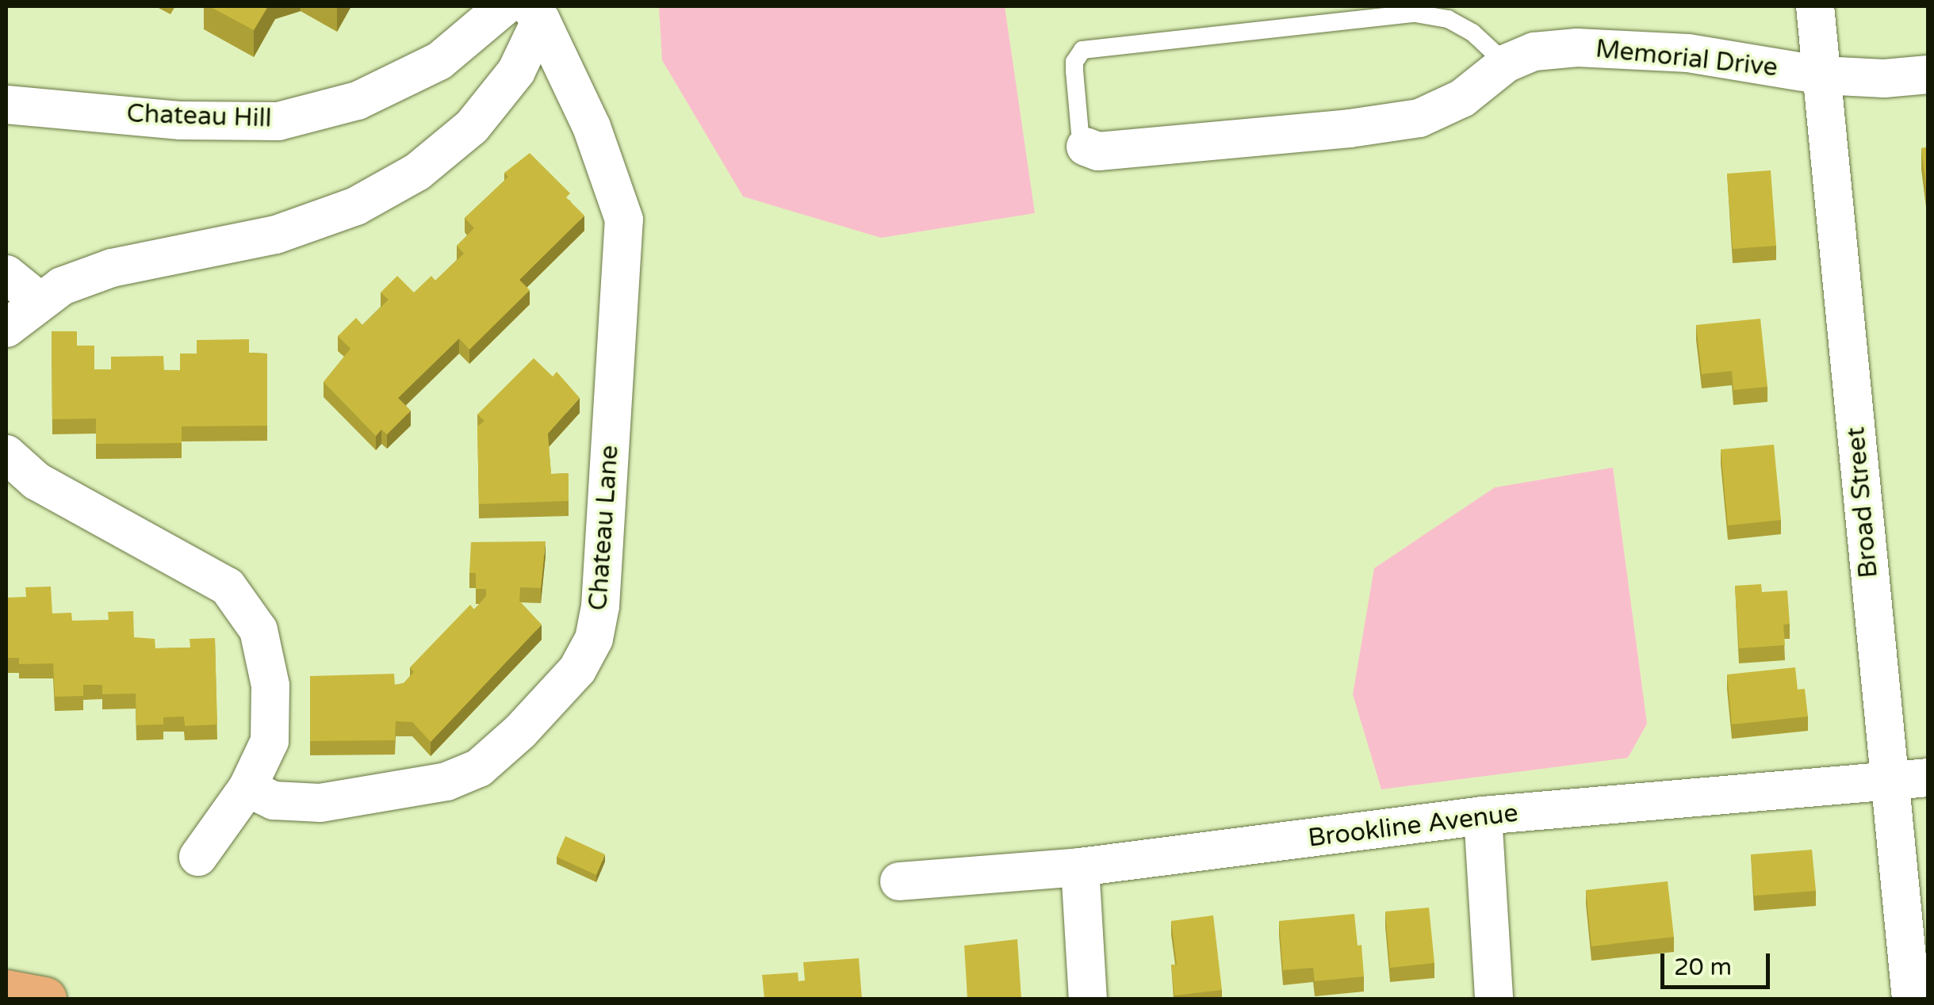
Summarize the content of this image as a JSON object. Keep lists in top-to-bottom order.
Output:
{
  "streets": {
    "street": [
      "Memorial Drive",
      "Chateau Hill",
      "Broad Street",
      "Chateau Lane",
      "Brookline Avenue"
    ]
  },
  "crossings": [
    ["Memorial Drive", "Broad Street"],
    ["Broad Street", "Brookline Avenue"]
  ],
  "scale_bar": "20 m"
}
